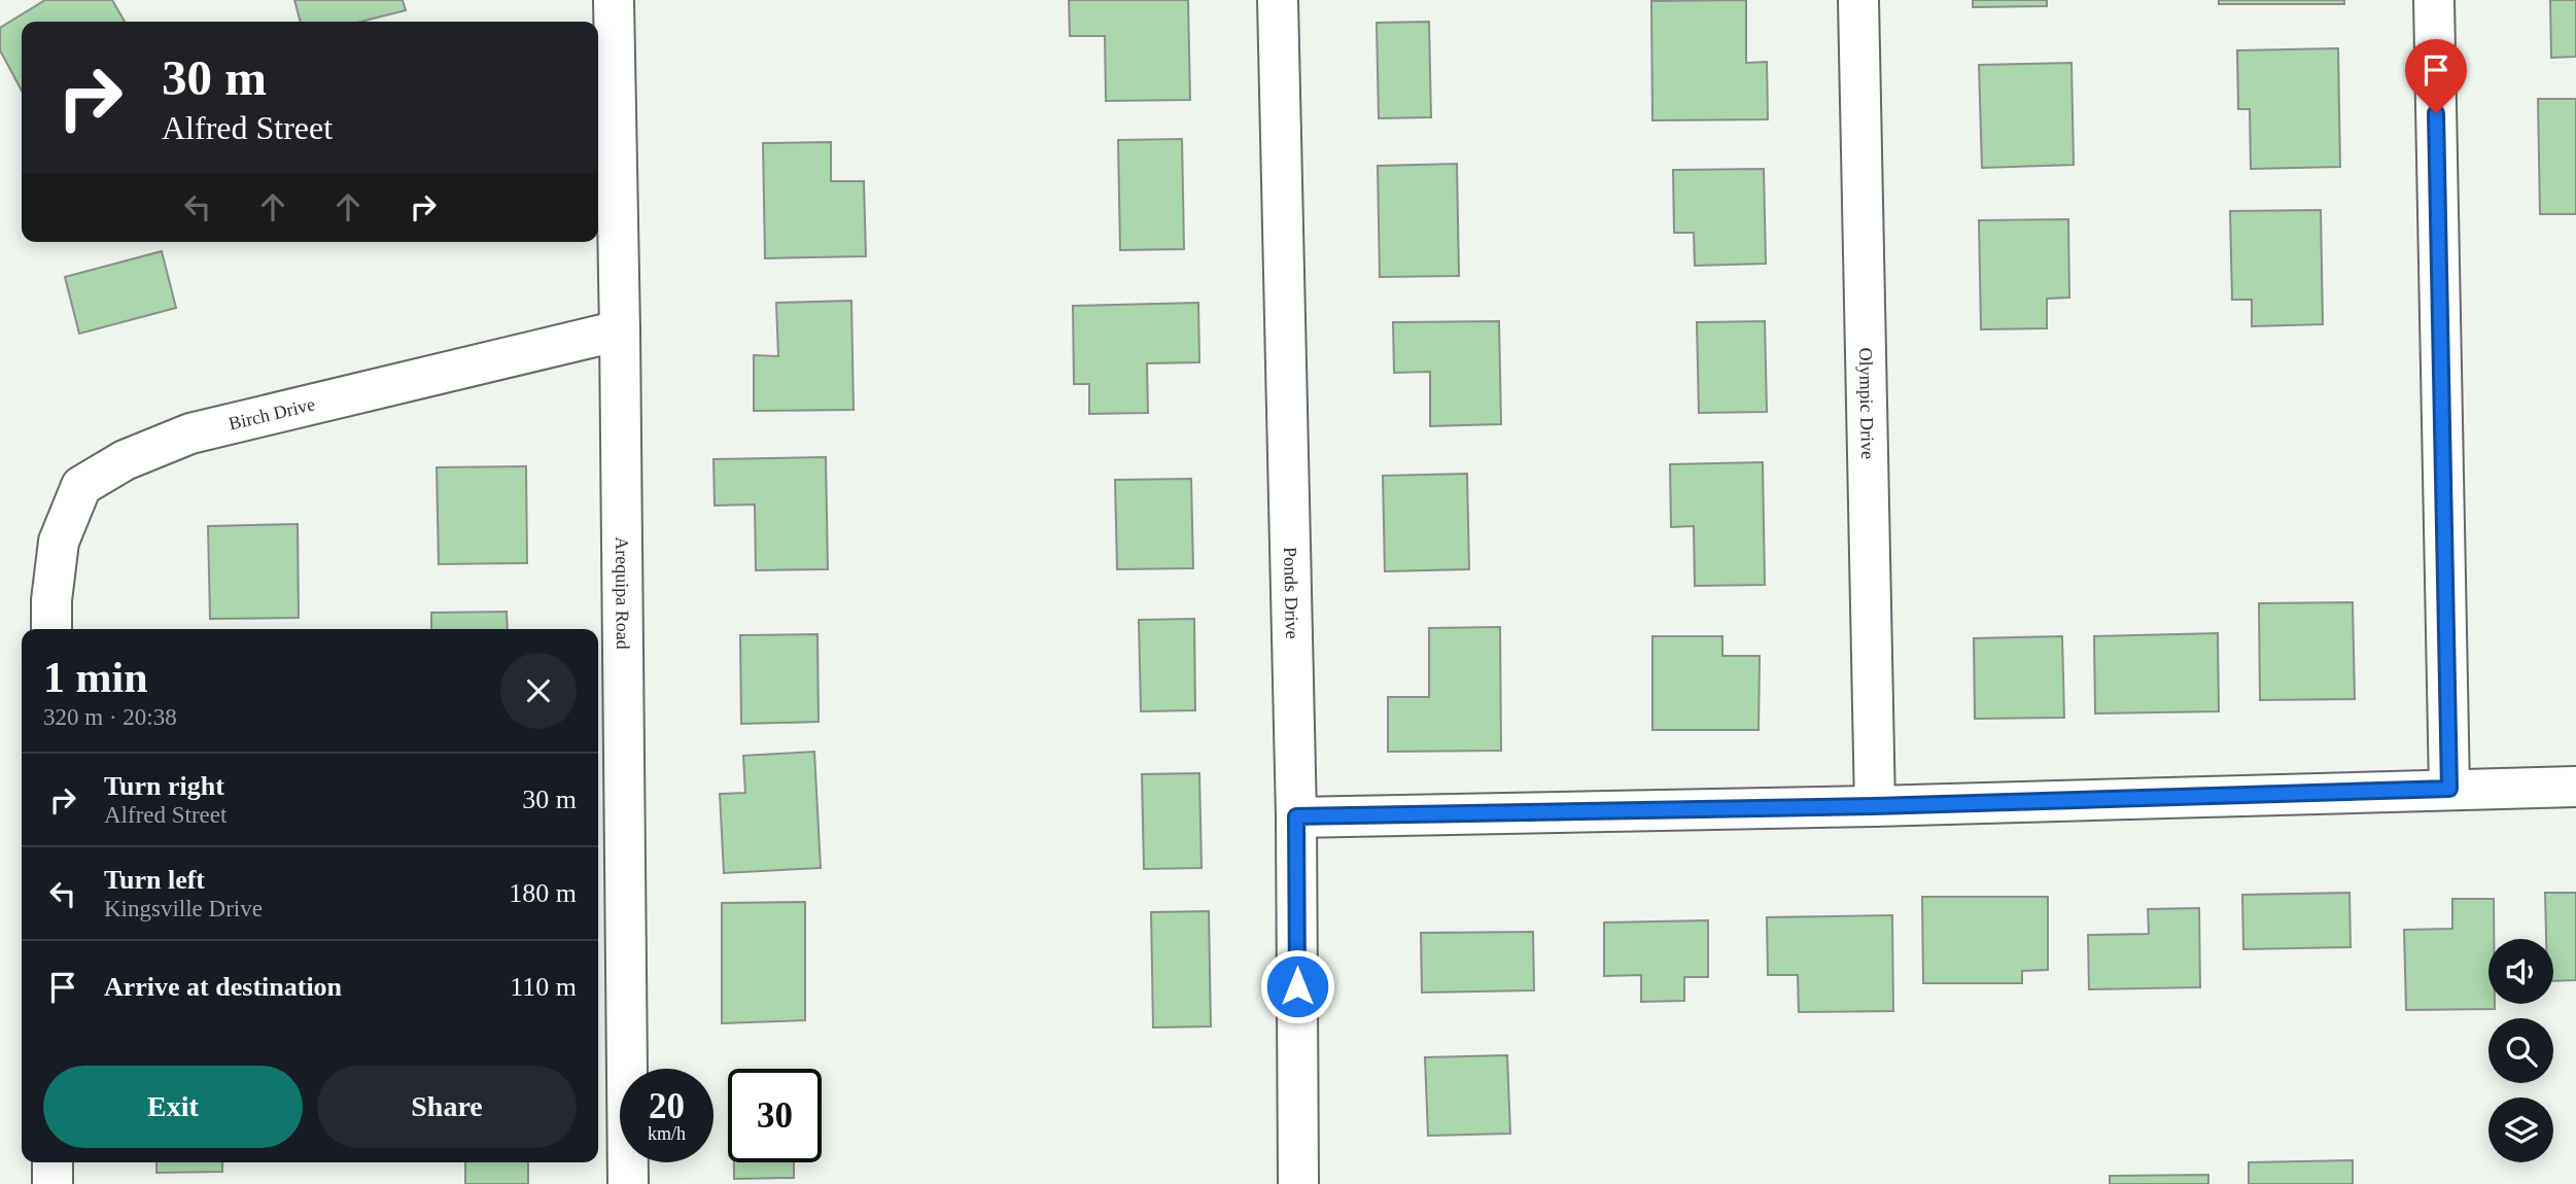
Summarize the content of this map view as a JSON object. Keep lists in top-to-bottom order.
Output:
{
  "streets": {
    "street": [
      "Olympic Drive",
      "Birch Drive",
      "Arequipa Road",
      "Ponds Drive"
    ]
  },
  "crossings": [
    ["Birch Drive", "Arequipa Road"]
  ],
  "page": {
    "turn": ["30 m", "Alfred Street"],
    "heading": ["1 min", "320 m · 20:38"],
    "list": [
      {
        "name": "Turn right",
        "note": "Alfred Street",
        "value": "30 m"
      },
      {
        "name": "Turn left",
        "note": "Kingsville Drive",
        "value": "180 m"
      },
      {
        "name": "Arrive at destination",
        "value": "110 m"
      }
    ],
    "buttons": ["Exit", "Share"],
    "speed": "20 km/h",
    "limit": "30"
  }
}
